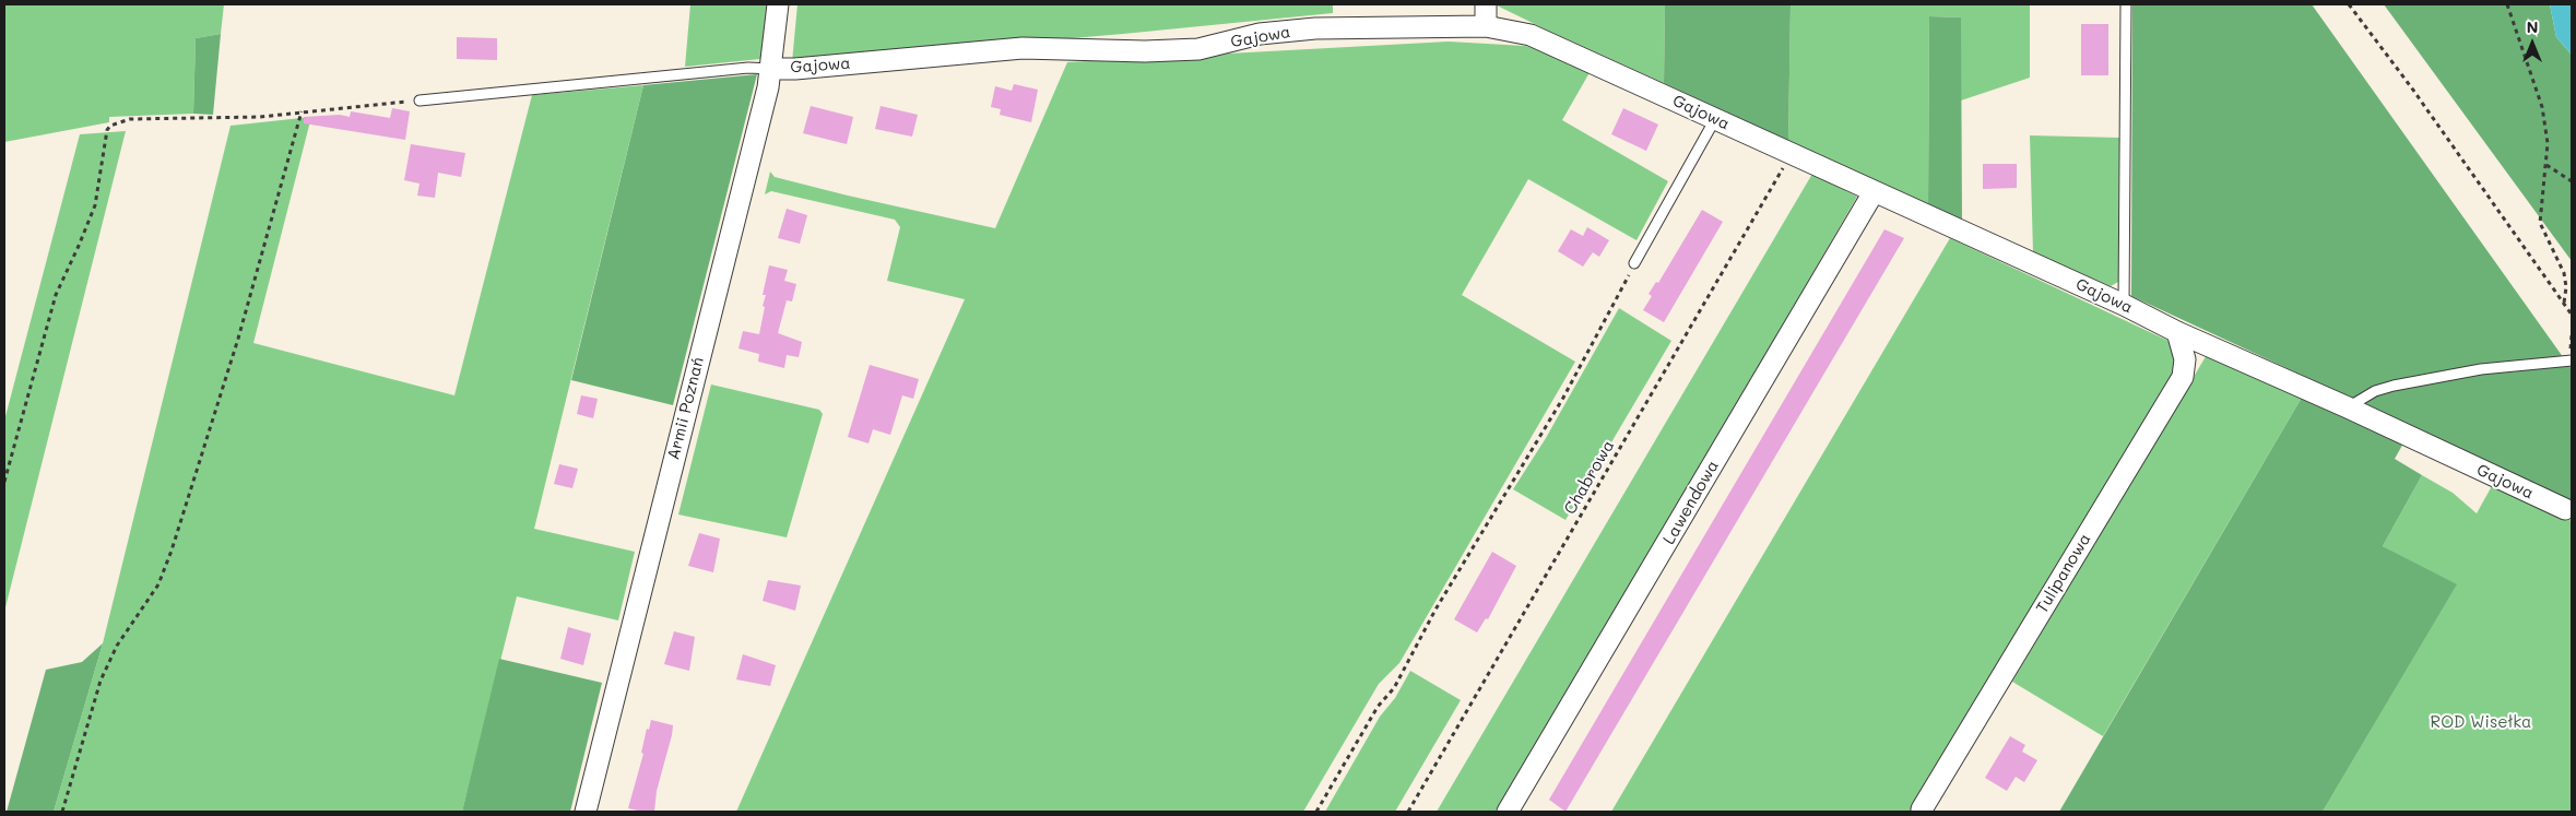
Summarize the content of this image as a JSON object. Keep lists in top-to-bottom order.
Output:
{
  "streets": {
    "street": [
      "Gajowa",
      "Armii Poznań",
      "Lawendowa",
      "Tulipanowa"
    ],
    "path": ["Chabrowa"]
  },
  "crossings": [
    ["Gajowa", "Armii Poznań"],
    ["Gajowa", "Chabrowa"],
    ["Gajowa", "Lawendowa"],
    ["Gajowa", "Tulipanowa"]
  ],
  "parks": ["ROD Wisełka"],
  "north": "top"
}
